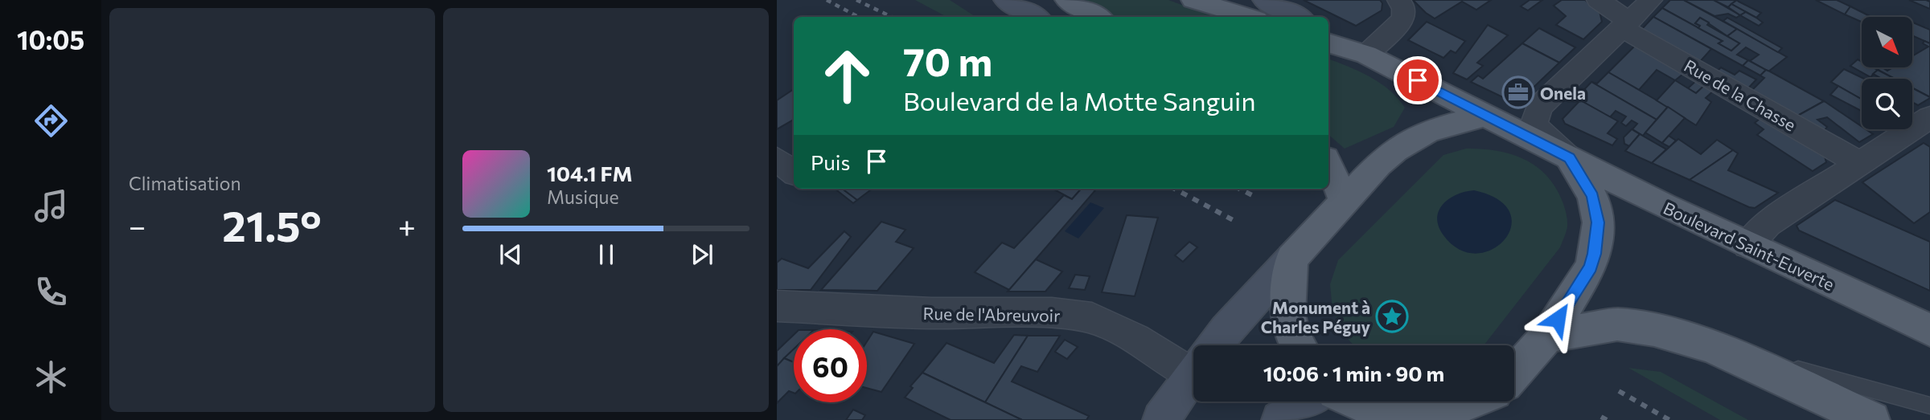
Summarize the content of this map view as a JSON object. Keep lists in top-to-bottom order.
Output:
{
  "streets": {
    "main road": ["Boulevard Saint-Euverte"],
    "street": ["Rue de la Chasse", "Rue de l'Abreuvoir"]
  },
  "places": {
    "office": ["Onela"],
    "place": ["Monument à Charles Péguy"]
  },
  "north": "bottom right",
  "page": {
    "tabs": "10:05",
    "tile": "Climatisation",
    "turn": ["70 m", "Boulevard de la Motte Sanguin"],
    "then": "Puis",
    "song": ["104.1 FM", "Musique"],
    "heat": ["−", "21.5°", "+"],
    "limit": "60",
    "trip": "10:06 · 1 min · 90 m"
  }
}
